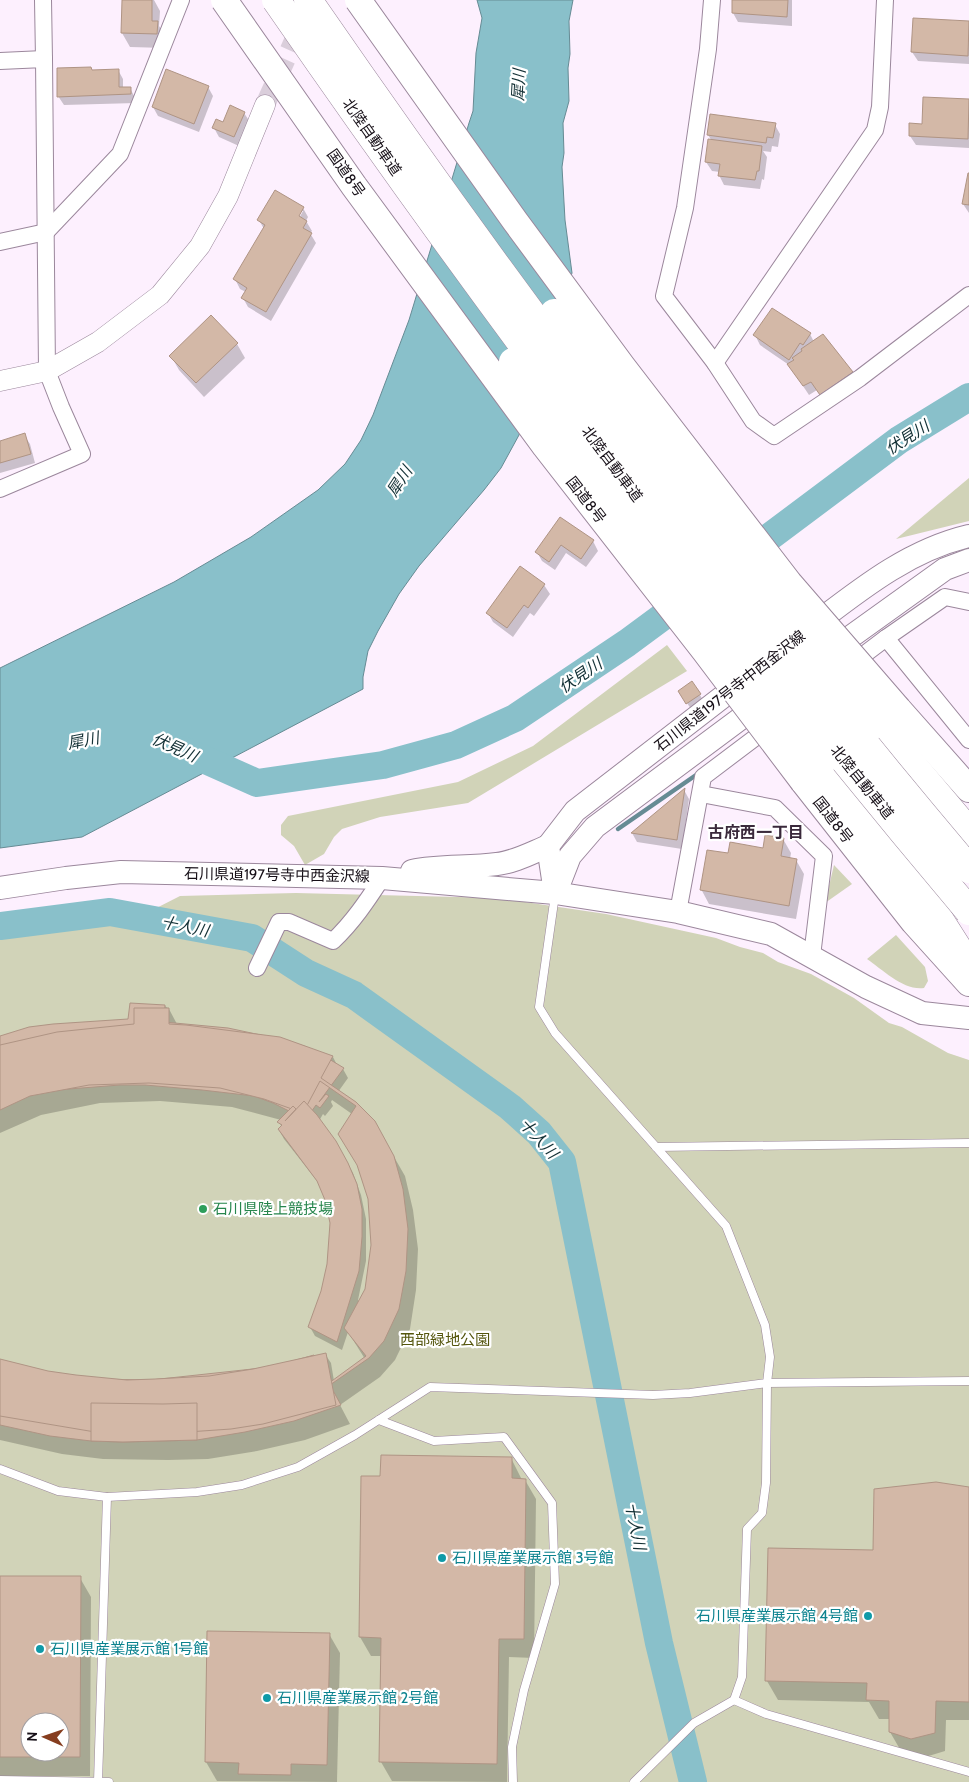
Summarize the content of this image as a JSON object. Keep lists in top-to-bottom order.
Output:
{
  "streets": {
    "highway": ["北陸自動車道", "国道8号"],
    "main road": ["石川県道197号寺中西金沢線"]
  },
  "districts": ["古府西一丁目"],
  "water": ["犀川", "伏見川", "十人川"],
  "parks": ["西部緑地公園"],
  "places": [
    "石川県陸上競技場",
    "石川県産業展示館 3号館",
    "石川県産業展示館 4号館",
    "石川県産業展示館 1号館",
    "石川県産業展示館 2号館"
  ],
  "north": "left"
}
